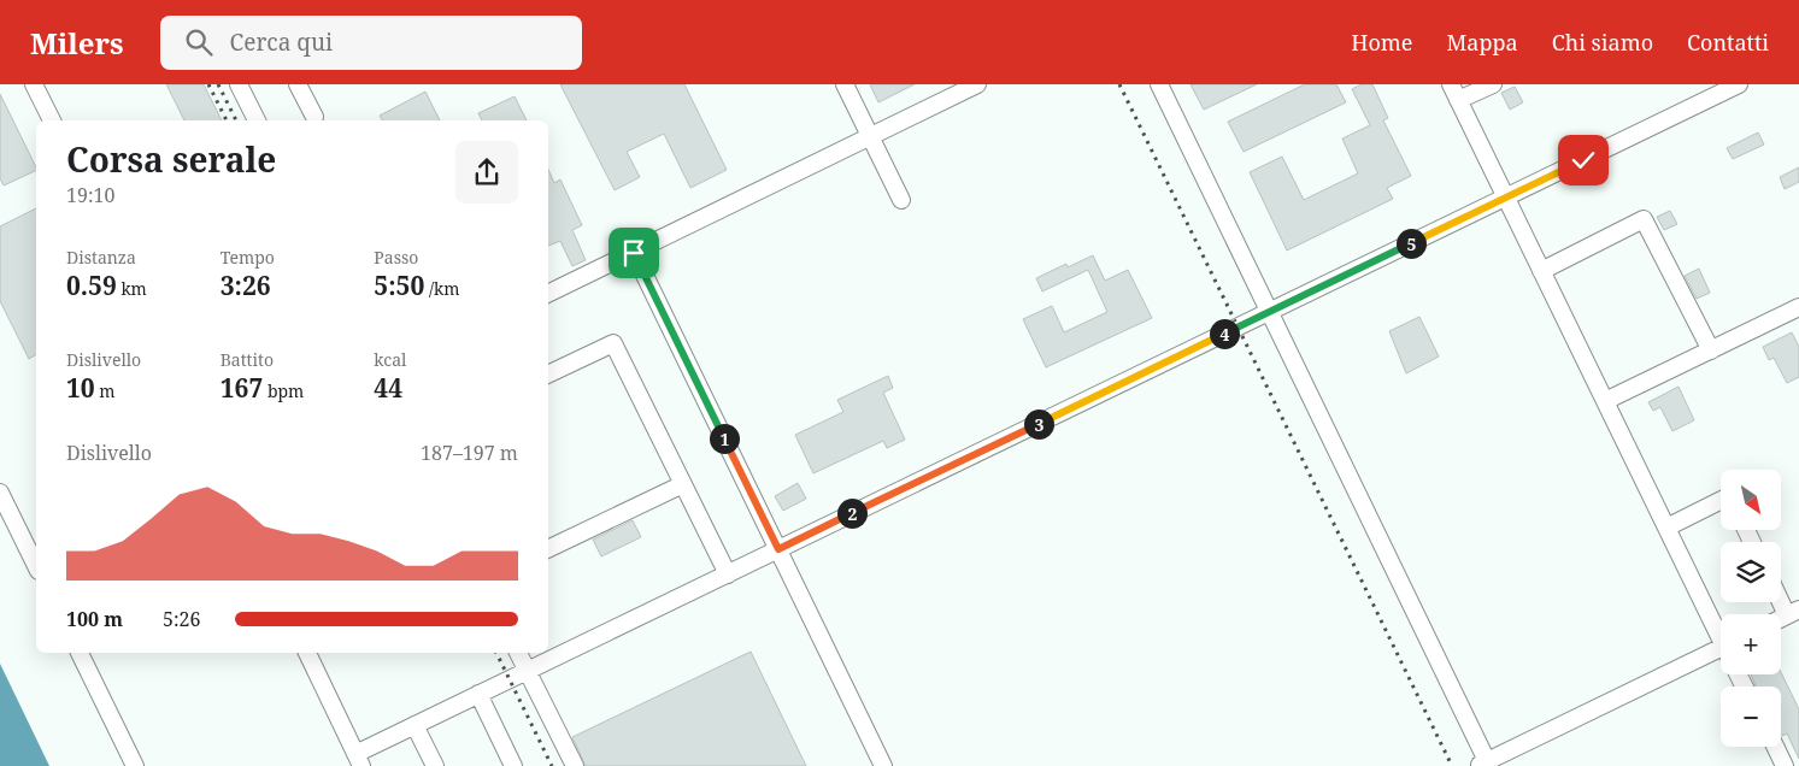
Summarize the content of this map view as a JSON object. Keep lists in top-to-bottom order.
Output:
{
  "north": "bottom right",
  "page": {
    "header": "Milers",
    "search": "Cerca qui",
    "nav": [
      "Home",
      "Mappa",
      "Chi siamo",
      "Contatti"
    ],
    "heading": ["Corsa serale", "19:10"],
    "stats": [
      ["Distanza", "0.59 km"],
      ["Tempo", "3:26"],
      ["Passo", "5:50 /km"],
      ["Dislivello", "10 m"],
      ["Battito", "167 bpm"],
      ["kcal", "44"]
    ],
    "pins": [
      "5",
      "4",
      "3",
      "1",
      "2"
    ],
    "chart": ["Dislivello", "187–197 m"],
    "map_buttons": ["+", "−"],
    "list": [
      {
        "name": "100 m",
        "note": "5:26"
      }
    ]
  }
}
